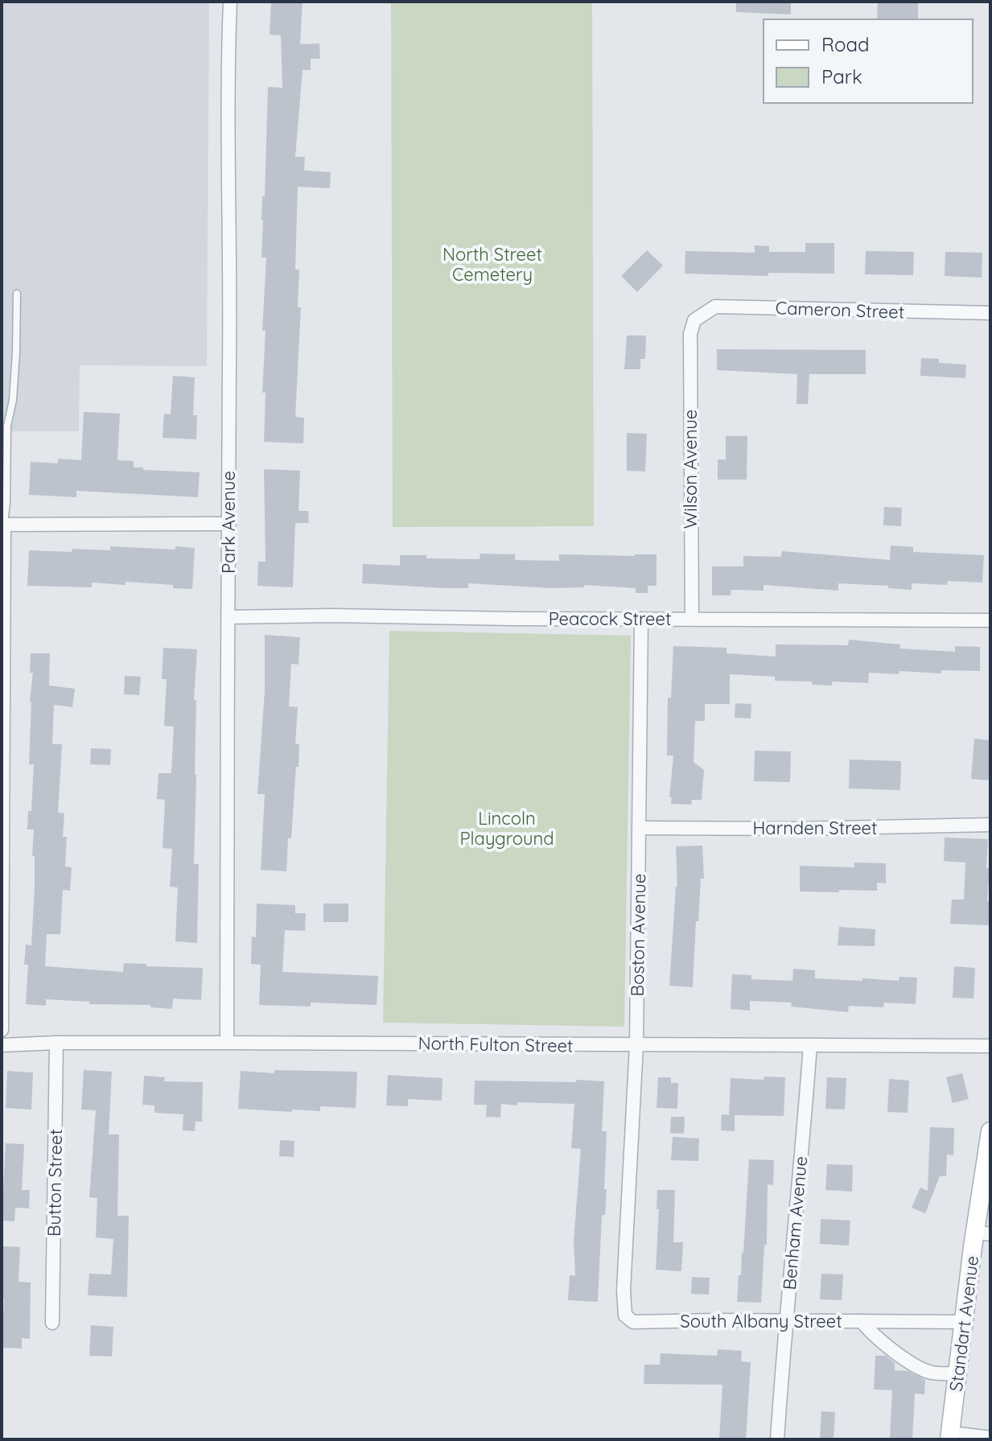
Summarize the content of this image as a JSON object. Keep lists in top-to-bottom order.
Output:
{
  "streets": {
    "street": [
      "Cameron Street",
      "Wilson Avenue",
      "Park Avenue",
      "Peacock Street",
      "Harnden Street",
      "Boston Avenue",
      "North Fulton Street",
      "Button Street",
      "Benham Avenue",
      "South Albany Street",
      "Standart Avenue"
    ]
  },
  "crossings": [
    ["Cameron Street", "Wilson Avenue"],
    ["Wilson Avenue", "Peacock Street"],
    ["Park Avenue", "Peacock Street"],
    ["Park Avenue", "North Fulton Street"],
    ["Peacock Street", "Boston Avenue"],
    ["Harnden Street", "Boston Avenue"],
    ["Boston Avenue", "North Fulton Street"],
    ["Boston Avenue", "South Albany Street"],
    ["North Fulton Street", "Button Street"],
    ["North Fulton Street", "Benham Avenue"],
    ["Benham Avenue", "South Albany Street"],
    ["South Albany Street", "Standart Avenue"]
  ],
  "parks": ["North Street Cemetery", "Lincoln Playground"],
  "legend": ["Road", "Park"]
}
